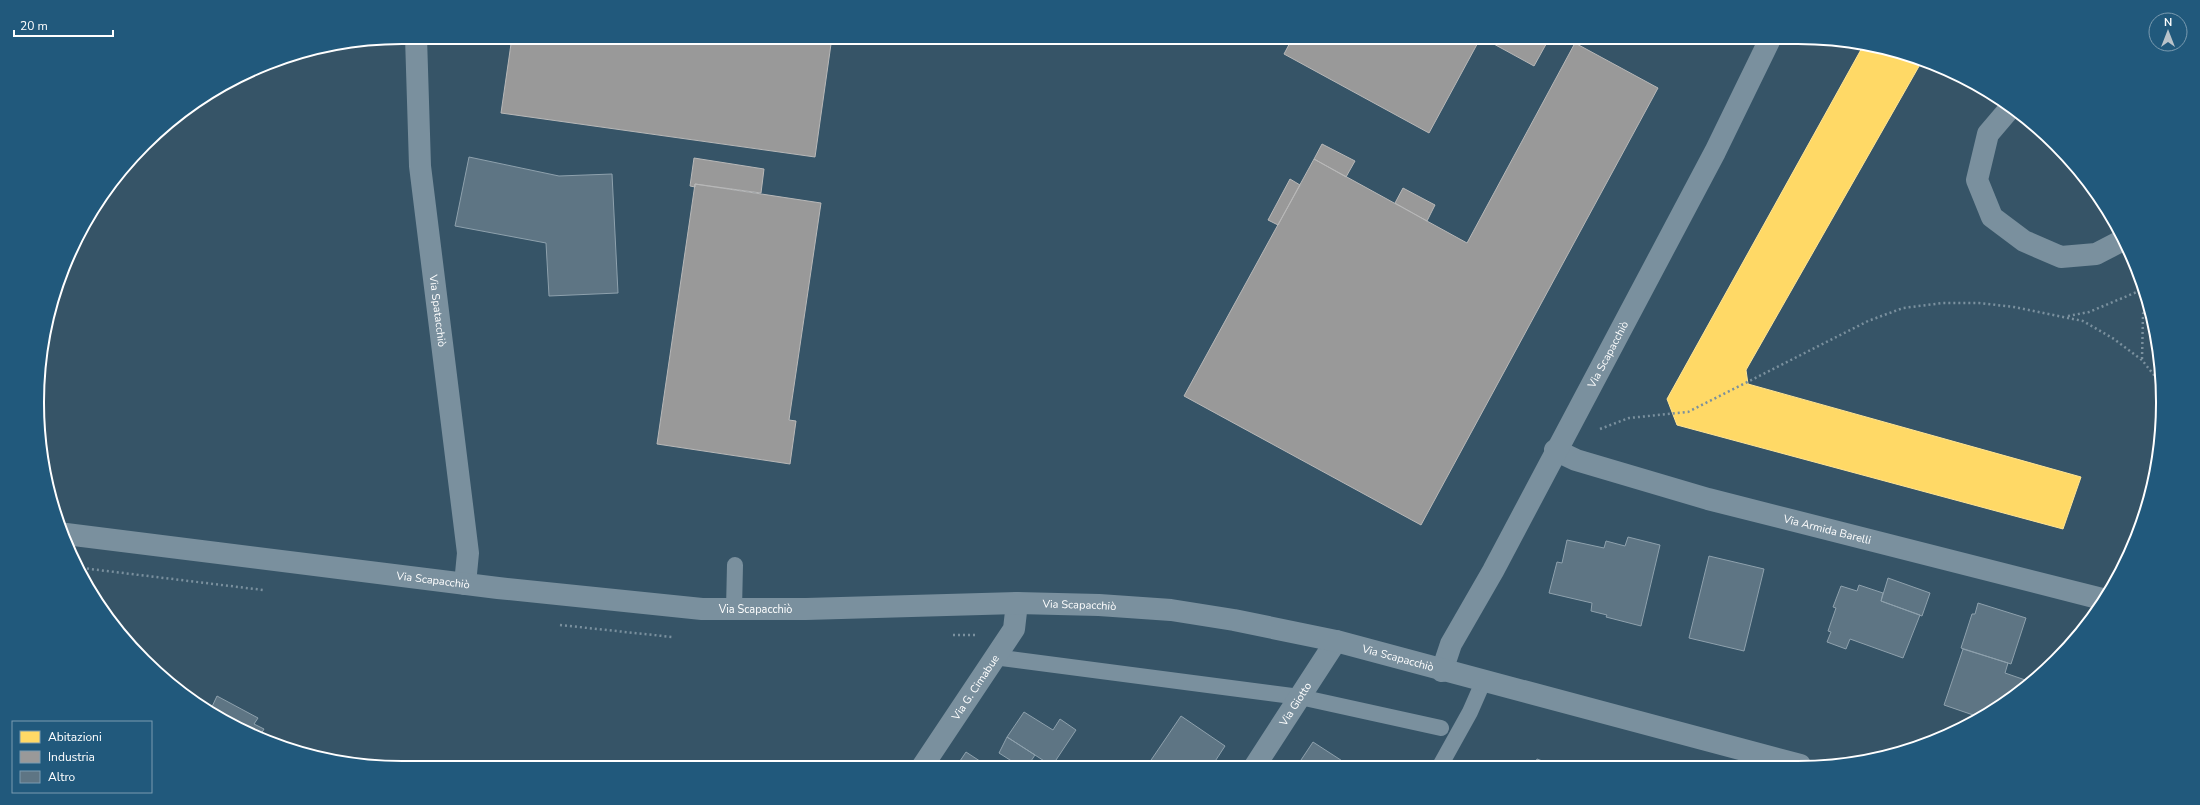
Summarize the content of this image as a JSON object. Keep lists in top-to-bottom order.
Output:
{
  "streets": {
    "street": [
      "Via Spatacchiò",
      "Via Scapacchiò",
      "Via Armida Barelli",
      "Via G. Cimabue",
      "Via Giotto"
    ]
  },
  "crossings": [
    ["Via Spatacchiò", "Via Scapacchiò"],
    ["Via Scapacchiò", "Via Armida Barelli"],
    ["Via Scapacchiò", "Via G. Cimabue"],
    ["Via Scapacchiò", "Via Giotto"]
  ],
  "legend": ["Abitazioni", "Industria", "Altro"],
  "scale_bar": "20 m",
  "north": "top"
}
